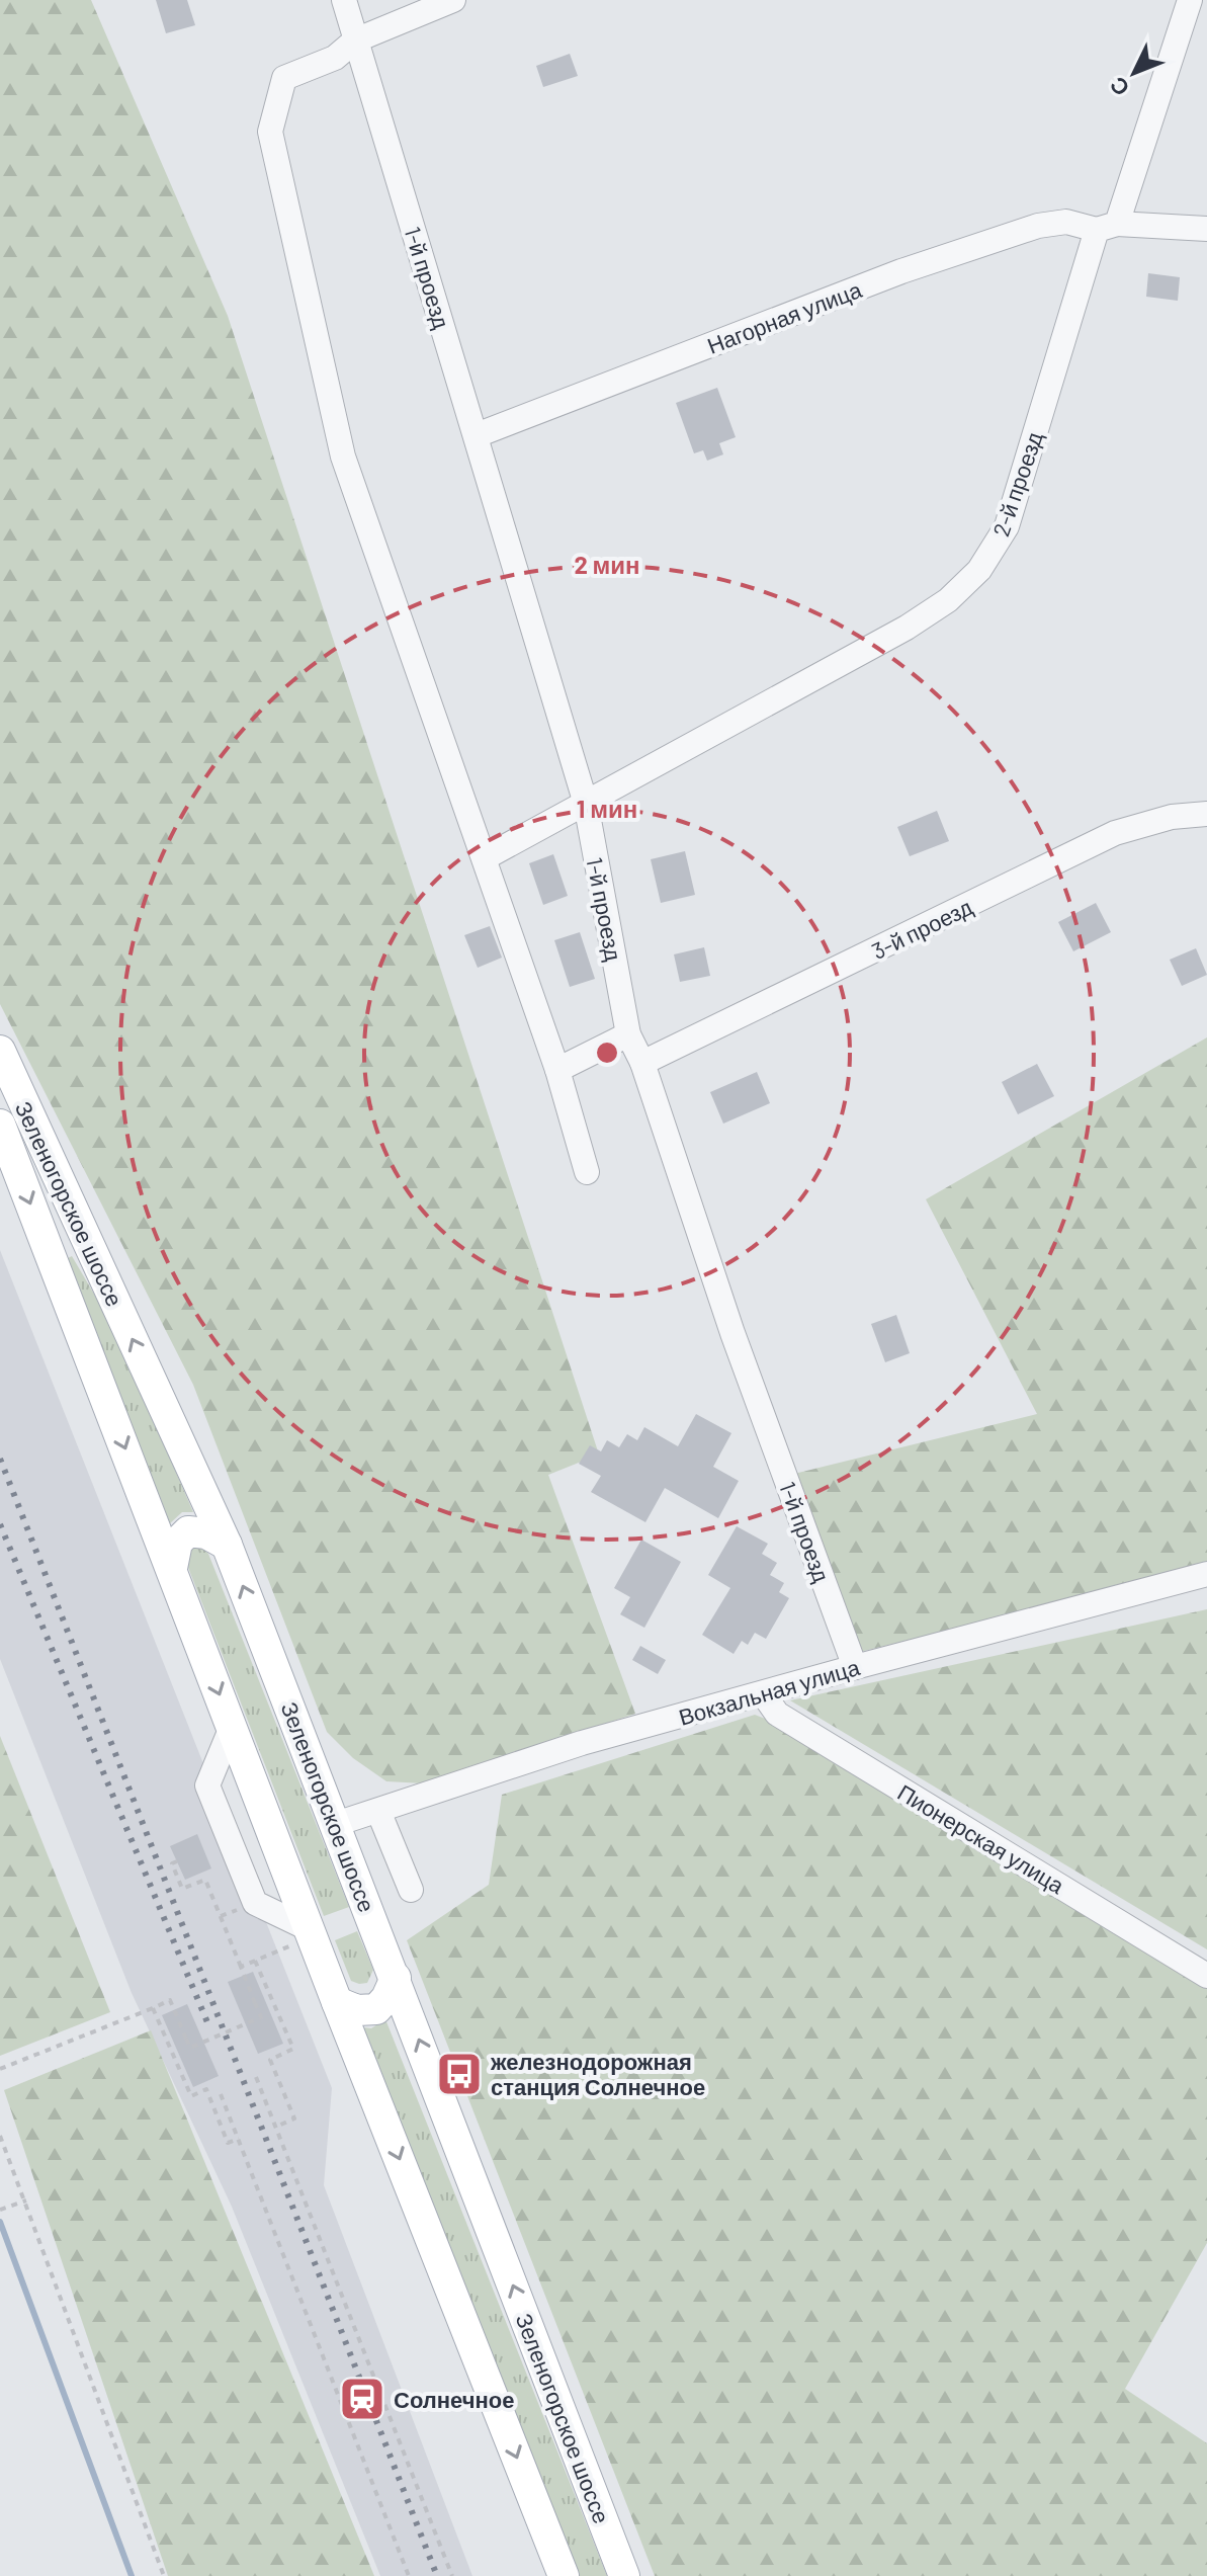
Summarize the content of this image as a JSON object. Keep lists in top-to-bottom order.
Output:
{
  "streets": {
    "main road": ["Зеленогорское шоссе"],
    "street": [
      "1-й проезд",
      "Нагорная улица",
      "2-й проезд",
      "3-й проезд",
      "Вокзальная улица",
      "Пионерская улица"
    ]
  },
  "crossings": [
    ["1-й проезд", "Нагорная улица"],
    ["1-й проезд", "2-й проезд"],
    ["1-й проезд", "3-й проезд"],
    ["1-й проезд", "Вокзальная улица"],
    ["Нагорная улица", "2-й проезд"],
    ["Зеленогорское шоссе", "Вокзальная улица"],
    ["Вокзальная улица", "Пионерская улица"]
  ],
  "places": {
    "bus stop": ["железнодорожная станция Солнечное"],
    "station": ["Солнечное"]
  },
  "north": "bottom left",
  "rings": ["2 мин", "1 мин"]
}
